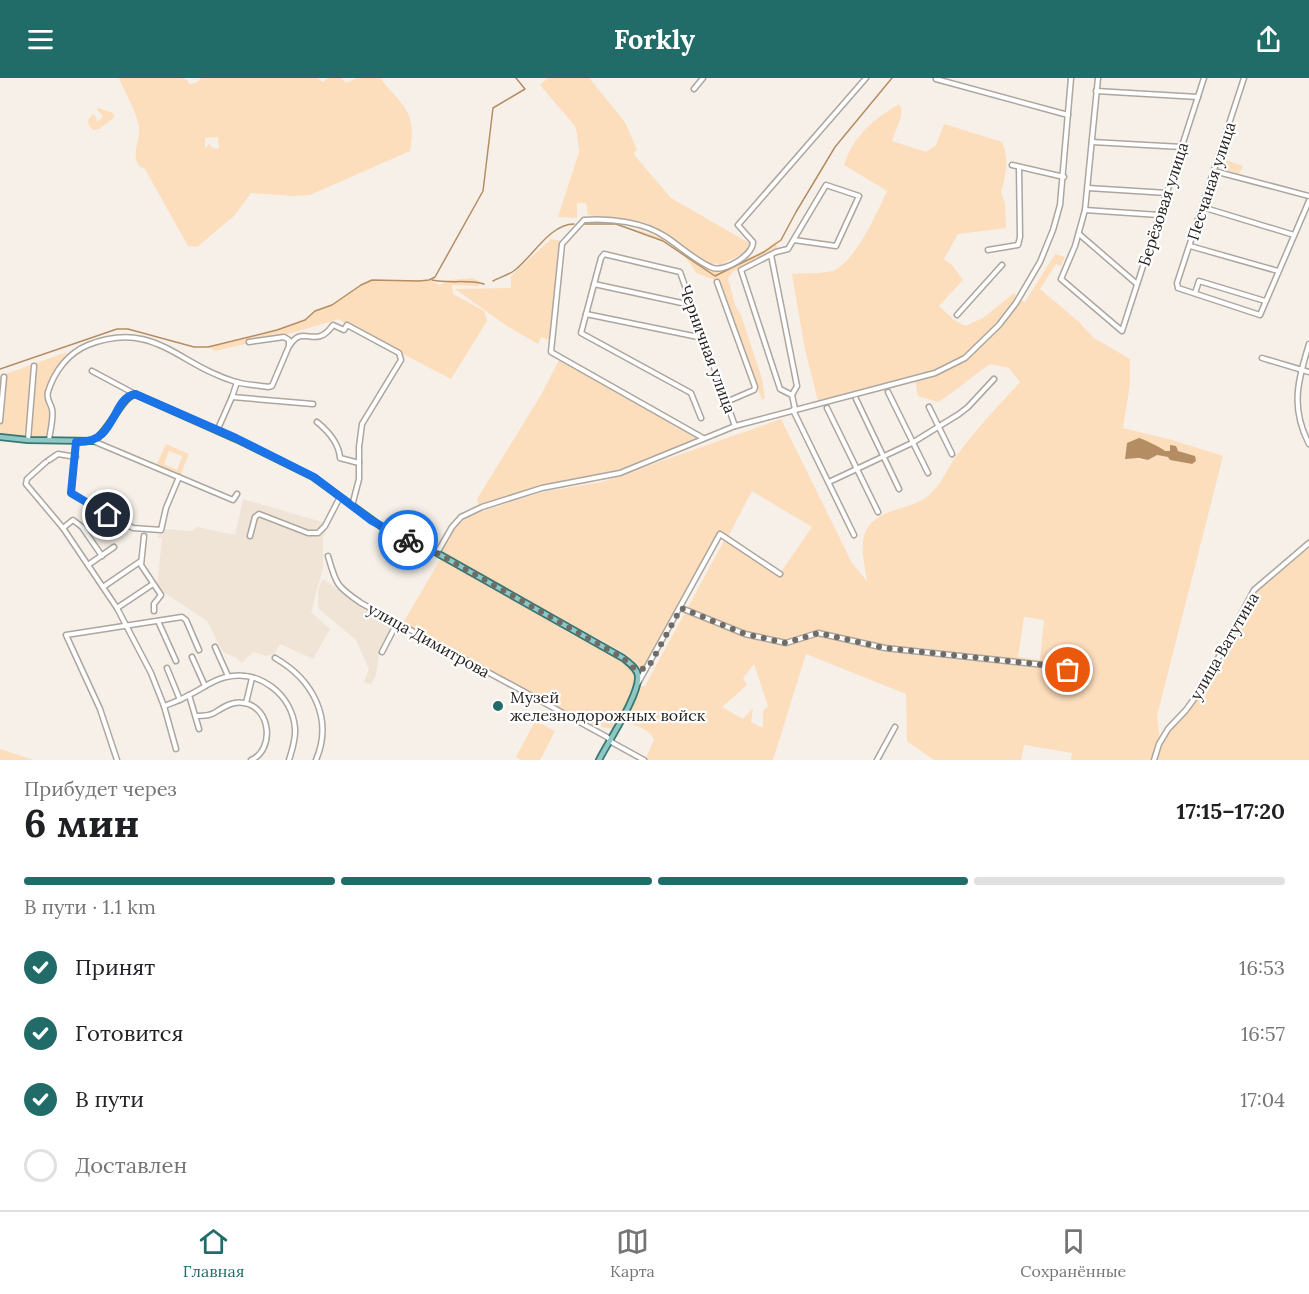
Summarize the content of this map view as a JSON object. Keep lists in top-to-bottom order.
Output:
{
  "streets": {
    "street": [
      "Песчаная улица",
      "Берёзовая улица",
      "Черничная улица",
      "улица Димитрова",
      "улица Ватутина"
    ]
  },
  "places": ["Музей железнодорожных войск"],
  "page": {
    "header": "Forkly",
    "heading": ["6 мин", "Прибудет через", "17:15–17:20"],
    "bar": "В пути · 1.1 km",
    "list": [
      ["Принят", "16:53"],
      ["Готовится", "16:57"],
      ["В пути", "17:04"],
      "Доставлен"
    ],
    "tabs": ["Главная", "Карта", "Сохранённые"]
  }
}
